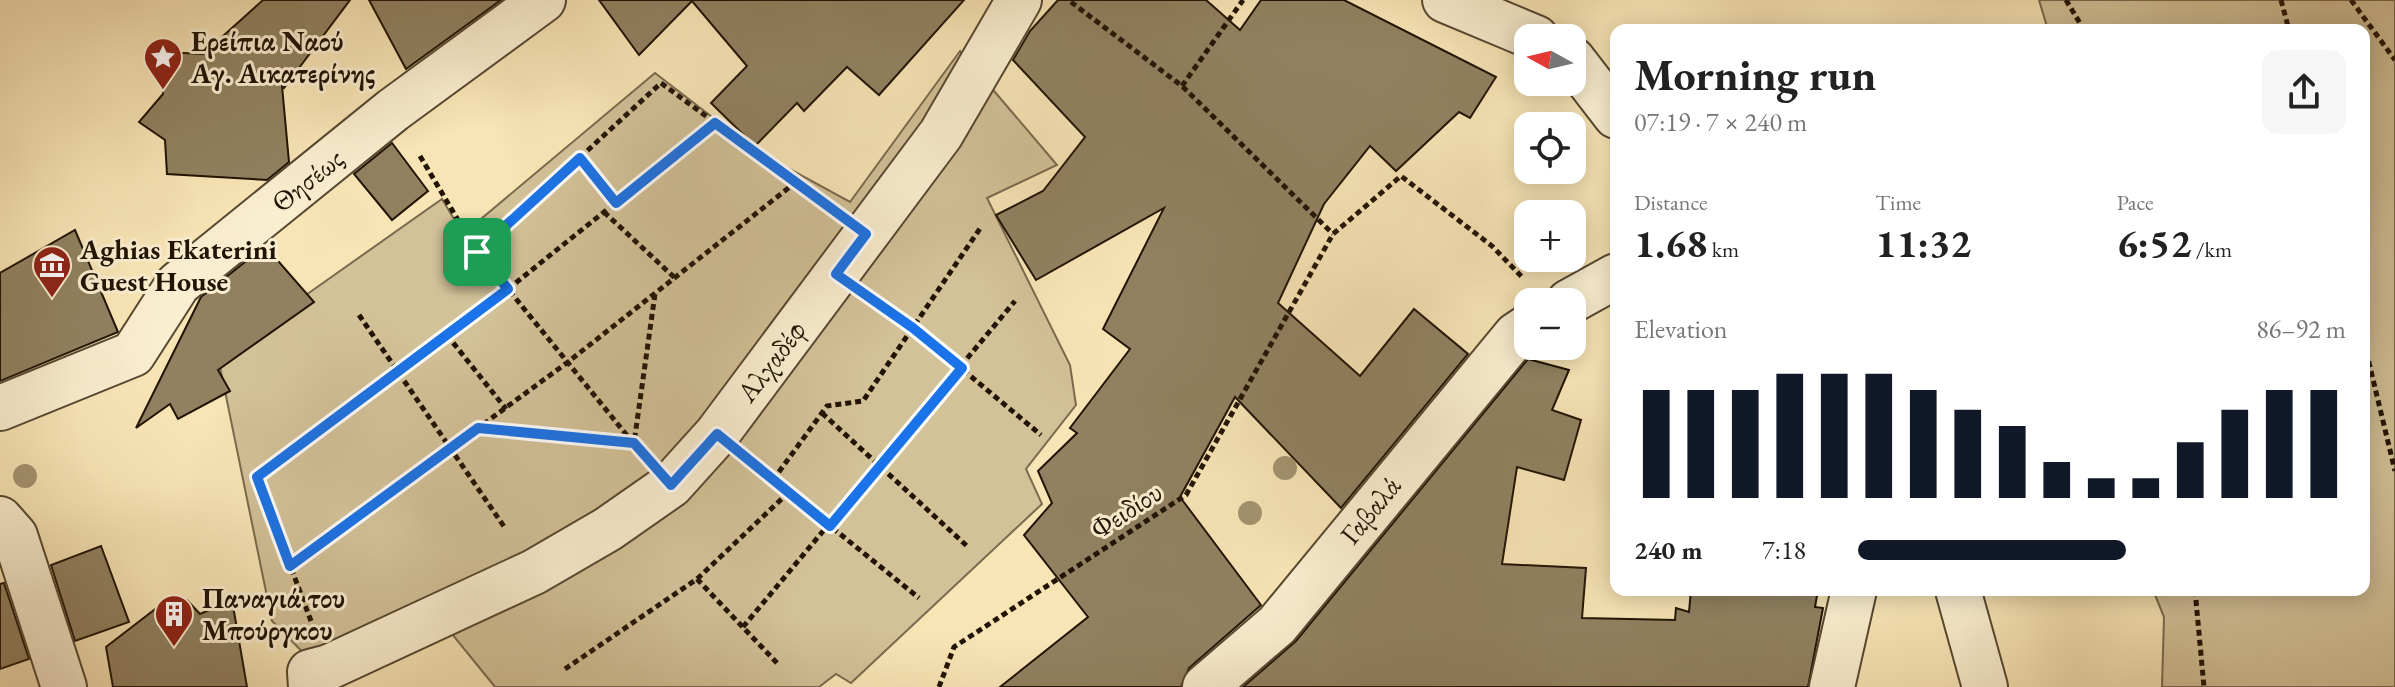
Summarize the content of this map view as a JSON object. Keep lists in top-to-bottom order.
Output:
{
  "streets": {
    "street": ["Θησέως", "Αλχαδέφ", "Γαβαλά"],
    "path": ["Φειδίου"]
  },
  "places": {
    "place": ["Ερείπια Ναού Αγ. Αικατερίνης"],
    "museum": ["Aghias Ekaterini Guest House"],
    "building": ["Παναγιά του Μπούργκου"]
  },
  "north": "left",
  "page": {
    "map_buttons": ["+", "−"],
    "heading": ["Morning run", "07:19 · 7 × 240 m"],
    "stats": [
      ["Distance", "1.68 km"],
      ["Time", "11:32"],
      ["Pace", "6:52 /km"]
    ],
    "chart": ["Elevation", "86–92 m"],
    "list": [
      {
        "name": "240 m",
        "note": "7:18"
      }
    ]
  }
}
